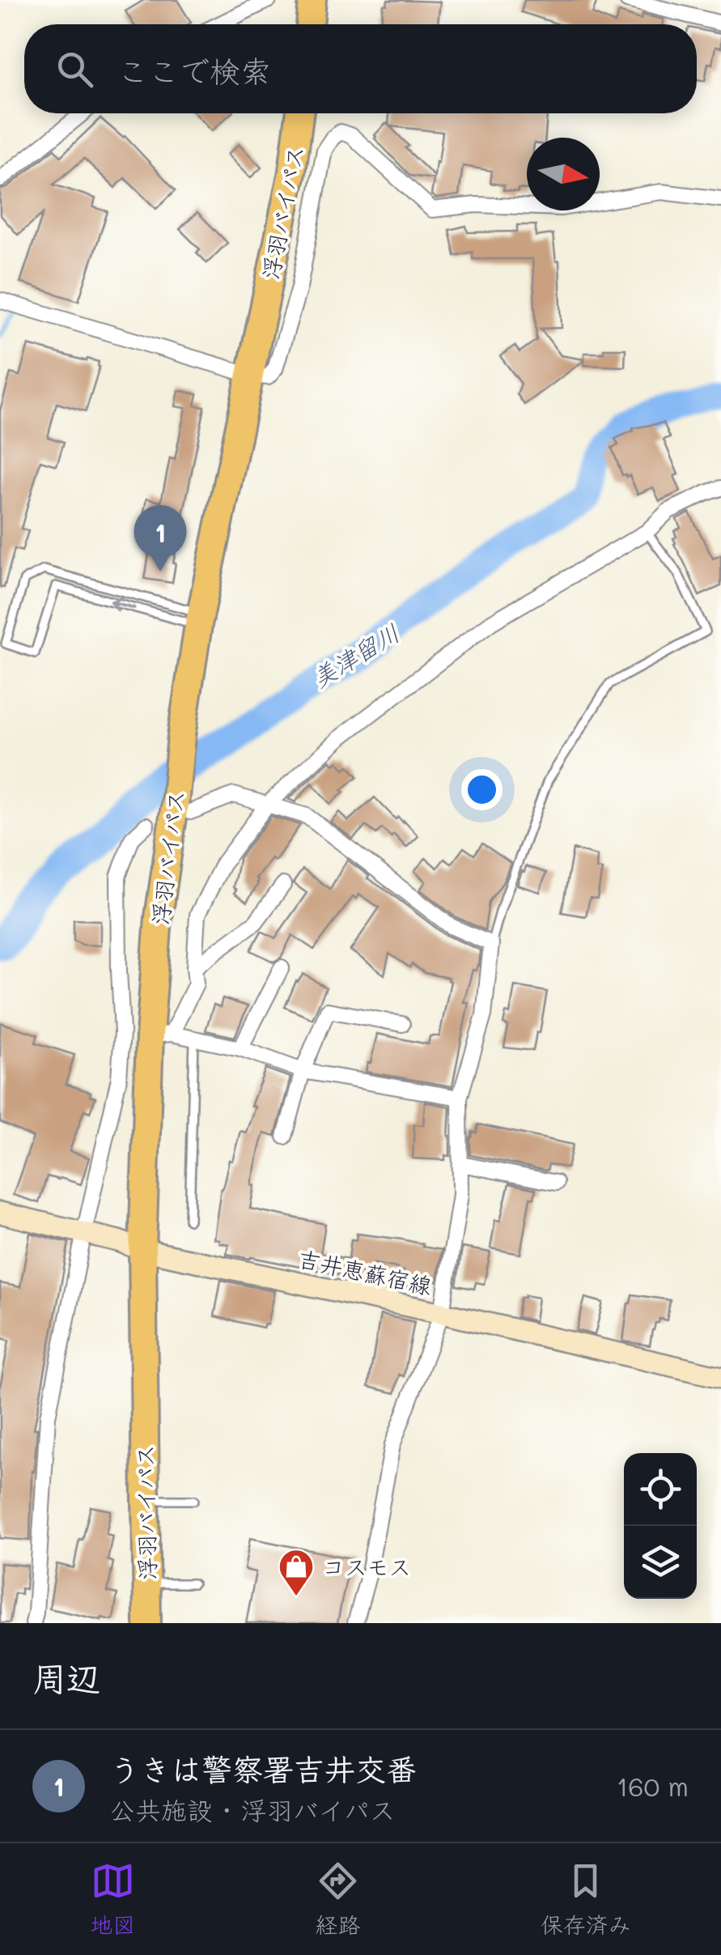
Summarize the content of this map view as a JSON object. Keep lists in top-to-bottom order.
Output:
{
  "streets": {
    "highway": ["浮羽バイパス"],
    "main road": ["吉井恵蘇宿線"]
  },
  "crossings": [
    ["浮羽バイパス", "吉井恵蘇宿線"]
  ],
  "water": ["美津留川"],
  "places": {
    "shop": ["コスモス"]
  },
  "north": "right",
  "page": {
    "search": "ここで検索",
    "pins": "1",
    "heading": "周辺",
    "list": [
      {
        "mark": "1",
        "name": "うきは警察署吉井交番",
        "note": "公共施設 · 浮羽バイパス",
        "value": "160 m"
      }
    ],
    "nav": ["地図", "経路", "保存済み"]
  }
}
